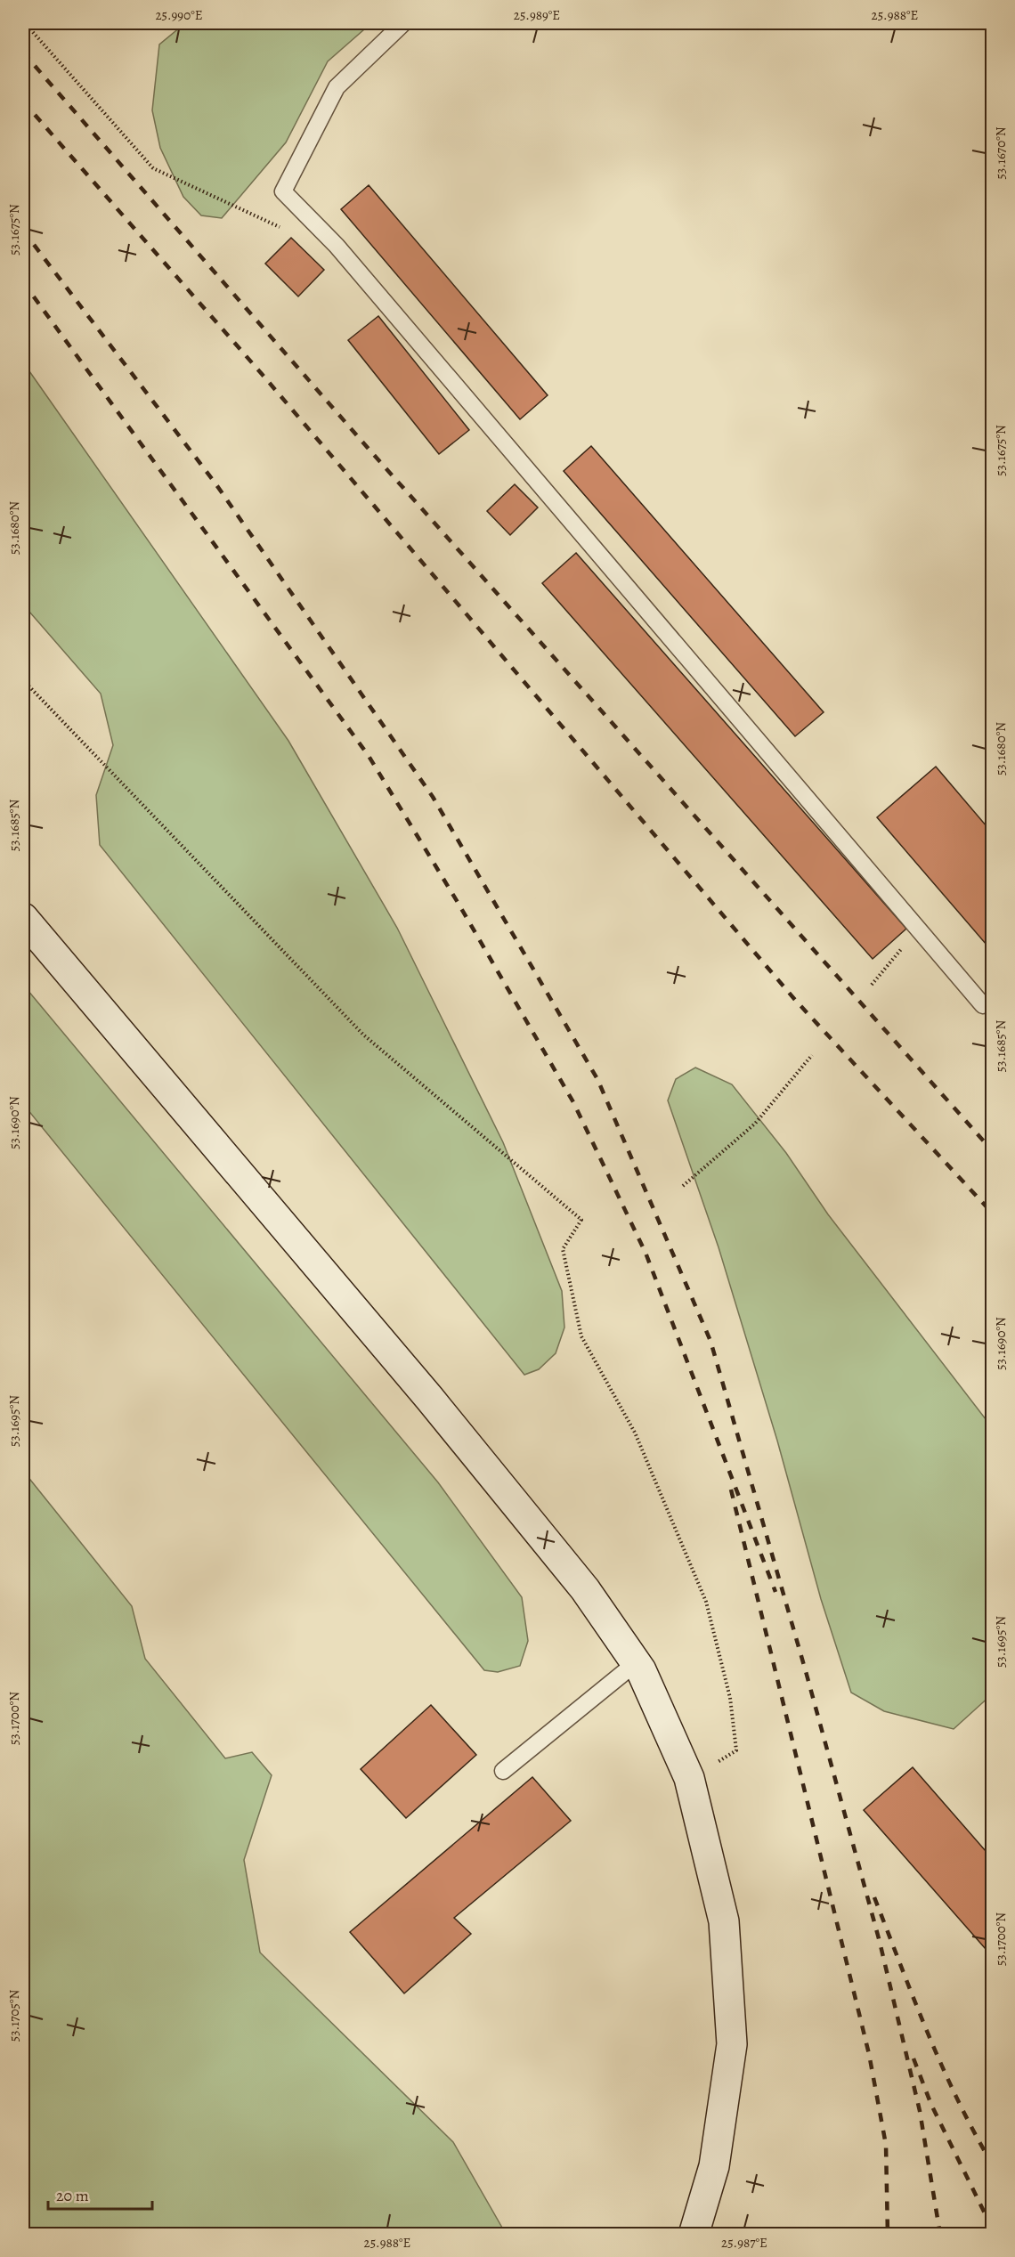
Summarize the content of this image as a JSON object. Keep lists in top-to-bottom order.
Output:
{
  "scale_bar": "20 m",
  "coordinates": [
    "25.990°E",
    "25.989°E",
    "25.988°E",
    "53.1670°N",
    "53.1675°N",
    "53.1680°N",
    "53.1685°N",
    "53.1690°N",
    "53.1695°N",
    "53.1700°N",
    "53.1705°N",
    "25.987°E"
  ]
}
